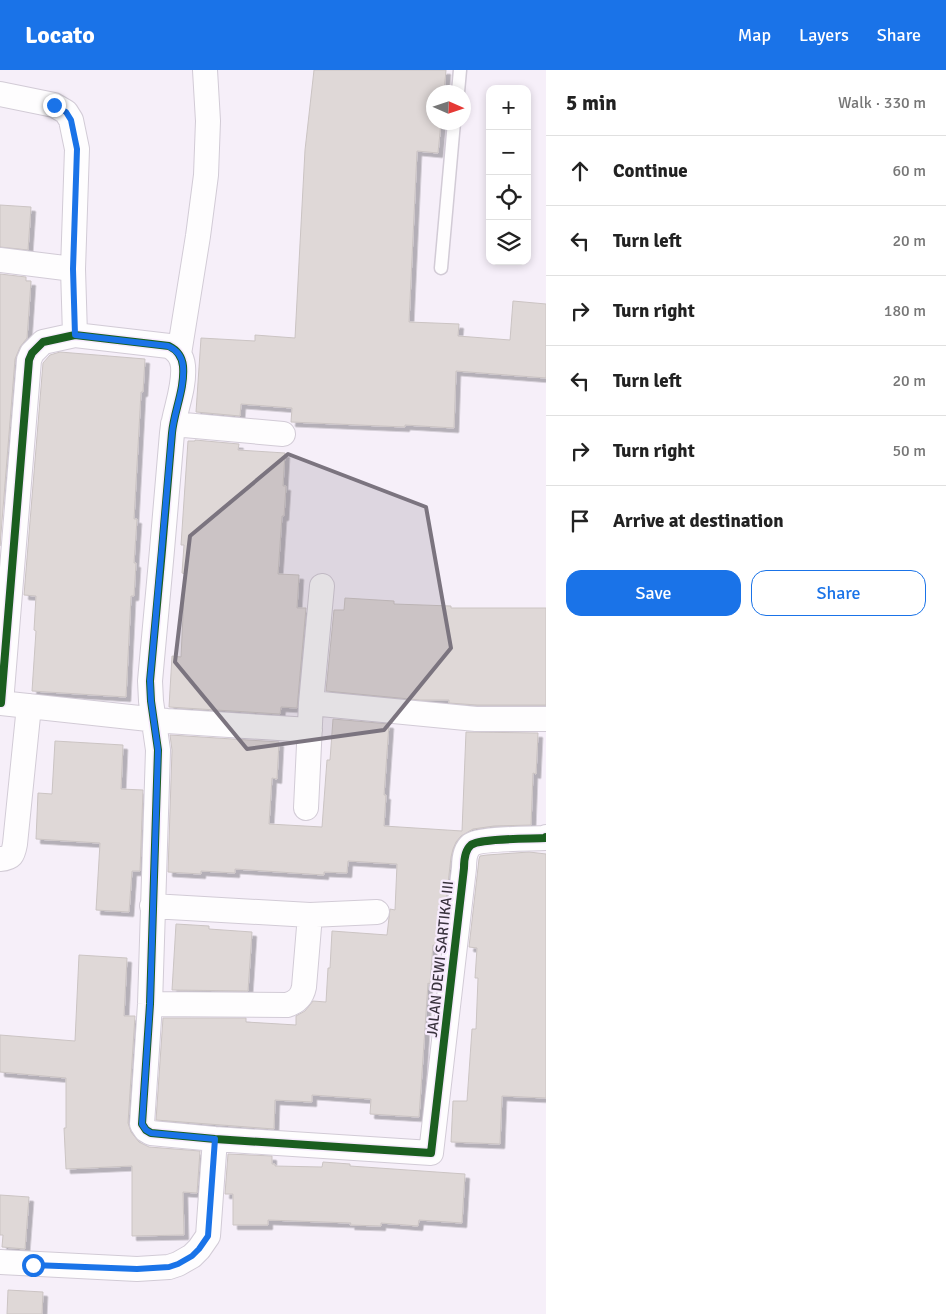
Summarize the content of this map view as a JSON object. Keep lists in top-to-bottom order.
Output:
{
  "streets": {
    "street": ["JALAN DEWI SARTIKA III"]
  },
  "north": "right",
  "page": {
    "header": "Locato",
    "nav": ["Map", "Layers", "Share"],
    "heading": ["5 min", "Walk · 330 m"],
    "map_buttons": ["+", "−"],
    "list": [
      ["Continue", "60 m"],
      ["Turn left", "20 m"],
      ["Turn right", "180 m"],
      ["Turn left", "20 m"],
      ["Turn right", "50 m"],
      "Arrive at destination"
    ],
    "buttons": ["Save", "Share"]
  }
}
